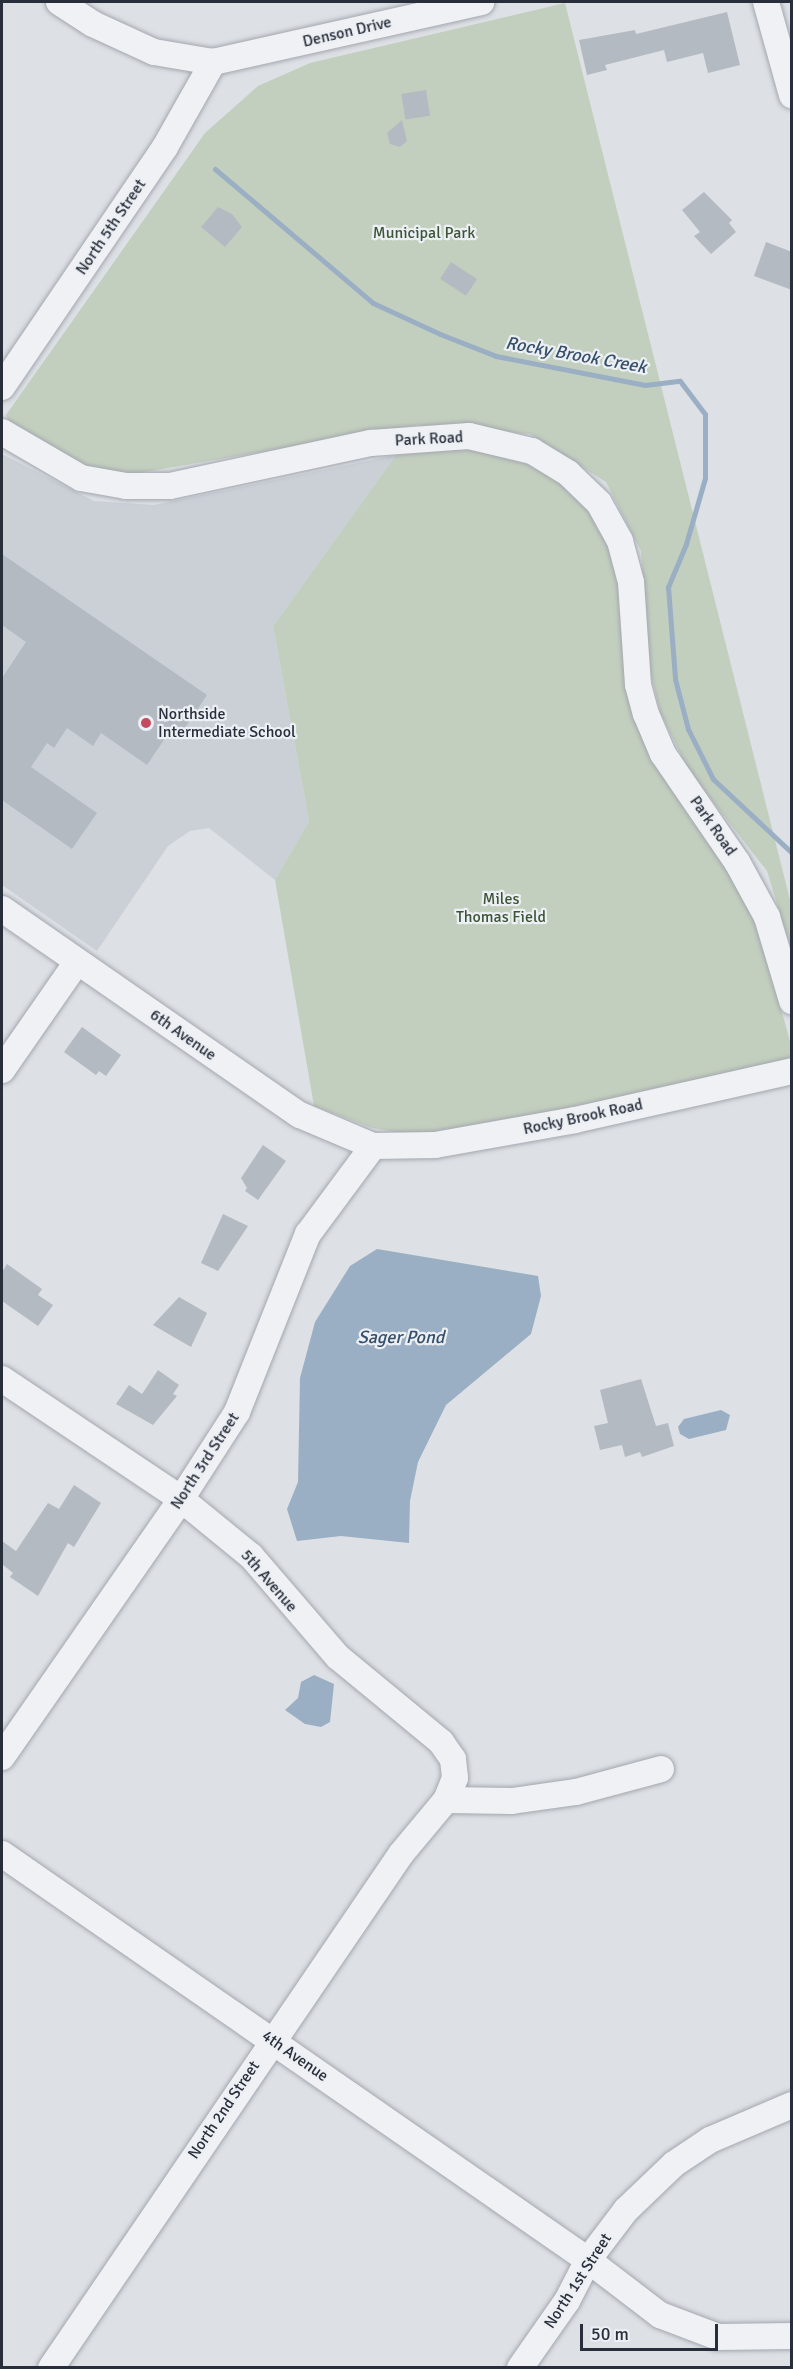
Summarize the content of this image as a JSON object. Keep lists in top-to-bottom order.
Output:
{
  "streets": {
    "street": [
      "Denson Drive",
      "North 5th Street",
      "Park Road",
      "6th Avenue",
      "Rocky Brook Road",
      "North 3rd Street",
      "5th Avenue",
      "4th Avenue",
      "North 2nd Street",
      "North 1st Street"
    ]
  },
  "crossings": [
    ["Denson Drive", "North 5th Street"],
    ["6th Avenue", "Rocky Brook Road"],
    ["6th Avenue", "North 3rd Street"],
    ["Rocky Brook Road", "North 3rd Street"],
    ["North 3rd Street", "5th Avenue"],
    ["5th Avenue", "North 2nd Street"],
    ["4th Avenue", "North 2nd Street"],
    ["4th Avenue", "North 1st Street"]
  ],
  "water": ["Rocky Brook Creek", "Sager Pond"],
  "parks": ["Municipal Park", "Miles Thomas Field"],
  "places": ["Northside Intermediate School"],
  "scale_bar": "50 m"
}
